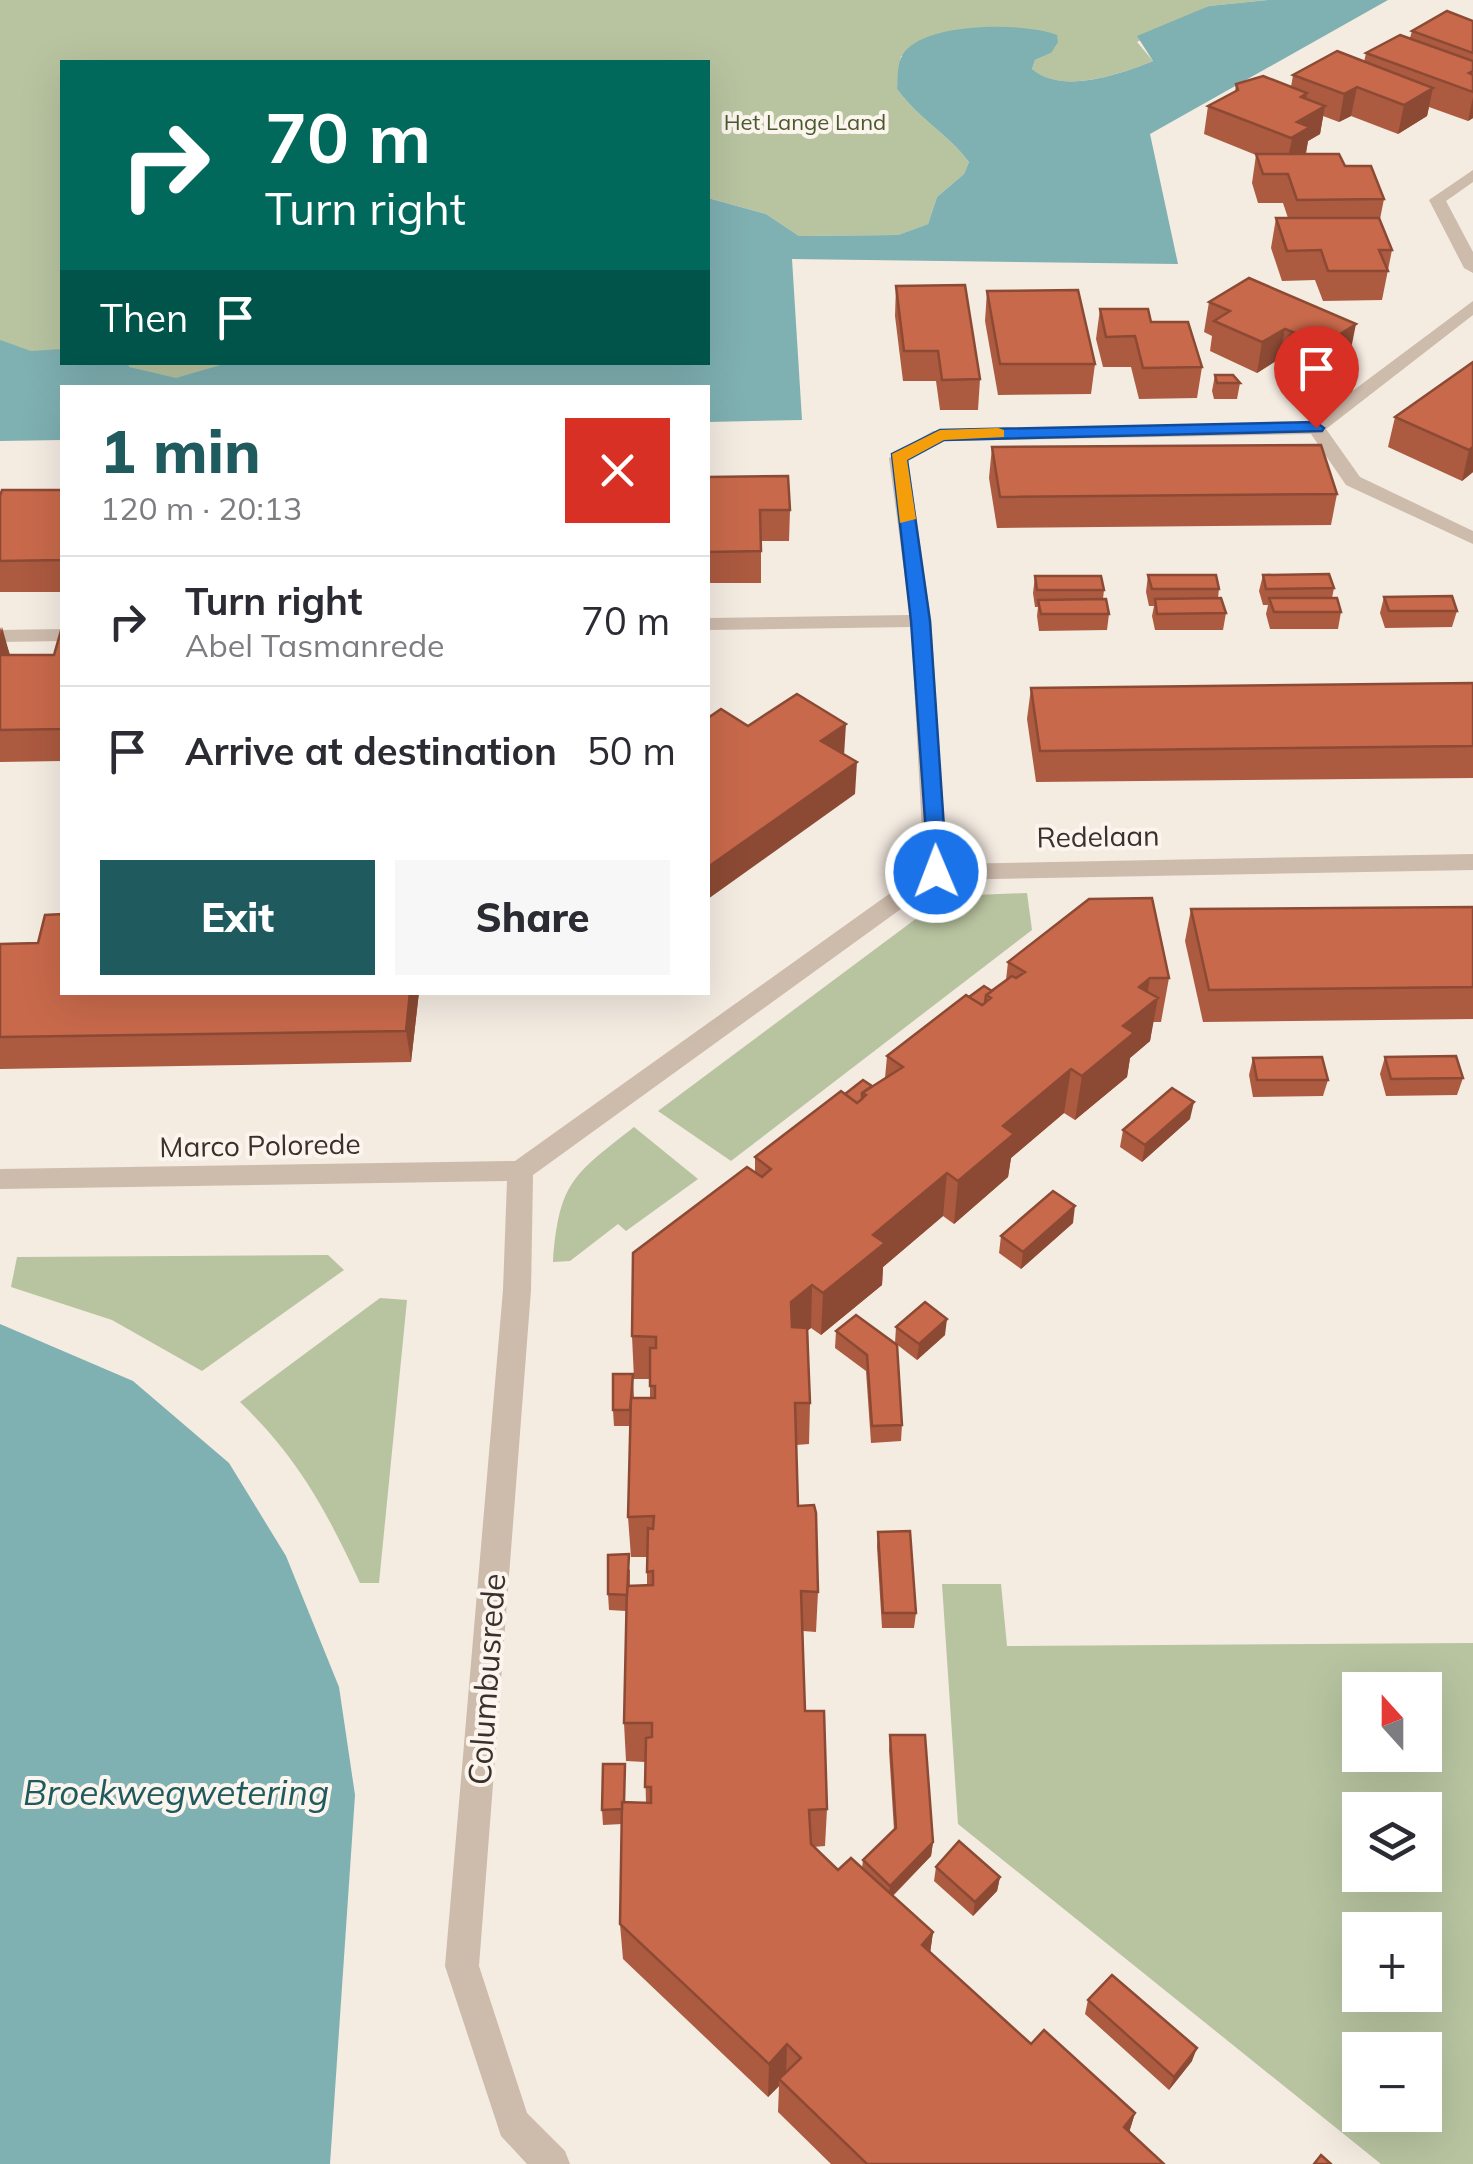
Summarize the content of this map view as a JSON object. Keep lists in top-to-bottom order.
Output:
{
  "streets": {
    "street": ["Redelaan", "Marco Polorede", "Columbusrede"]
  },
  "crossings": [
    ["Marco Polorede", "Columbusrede"]
  ],
  "water": ["Broekwegwetering"],
  "parks": ["Het Lange Land"],
  "north": "top",
  "page": {
    "turn": ["70 m", "Turn right"],
    "then": "Then",
    "heading": ["1 min", "120 m · 20:13"],
    "list": [
      {
        "name": "Turn right",
        "note": "Abel Tasmanrede",
        "value": "70 m"
      },
      {
        "name": "Arrive at destination",
        "value": "50 m"
      }
    ],
    "buttons": ["Exit", "Share"],
    "map_buttons": ["+", "−"]
  }
}
